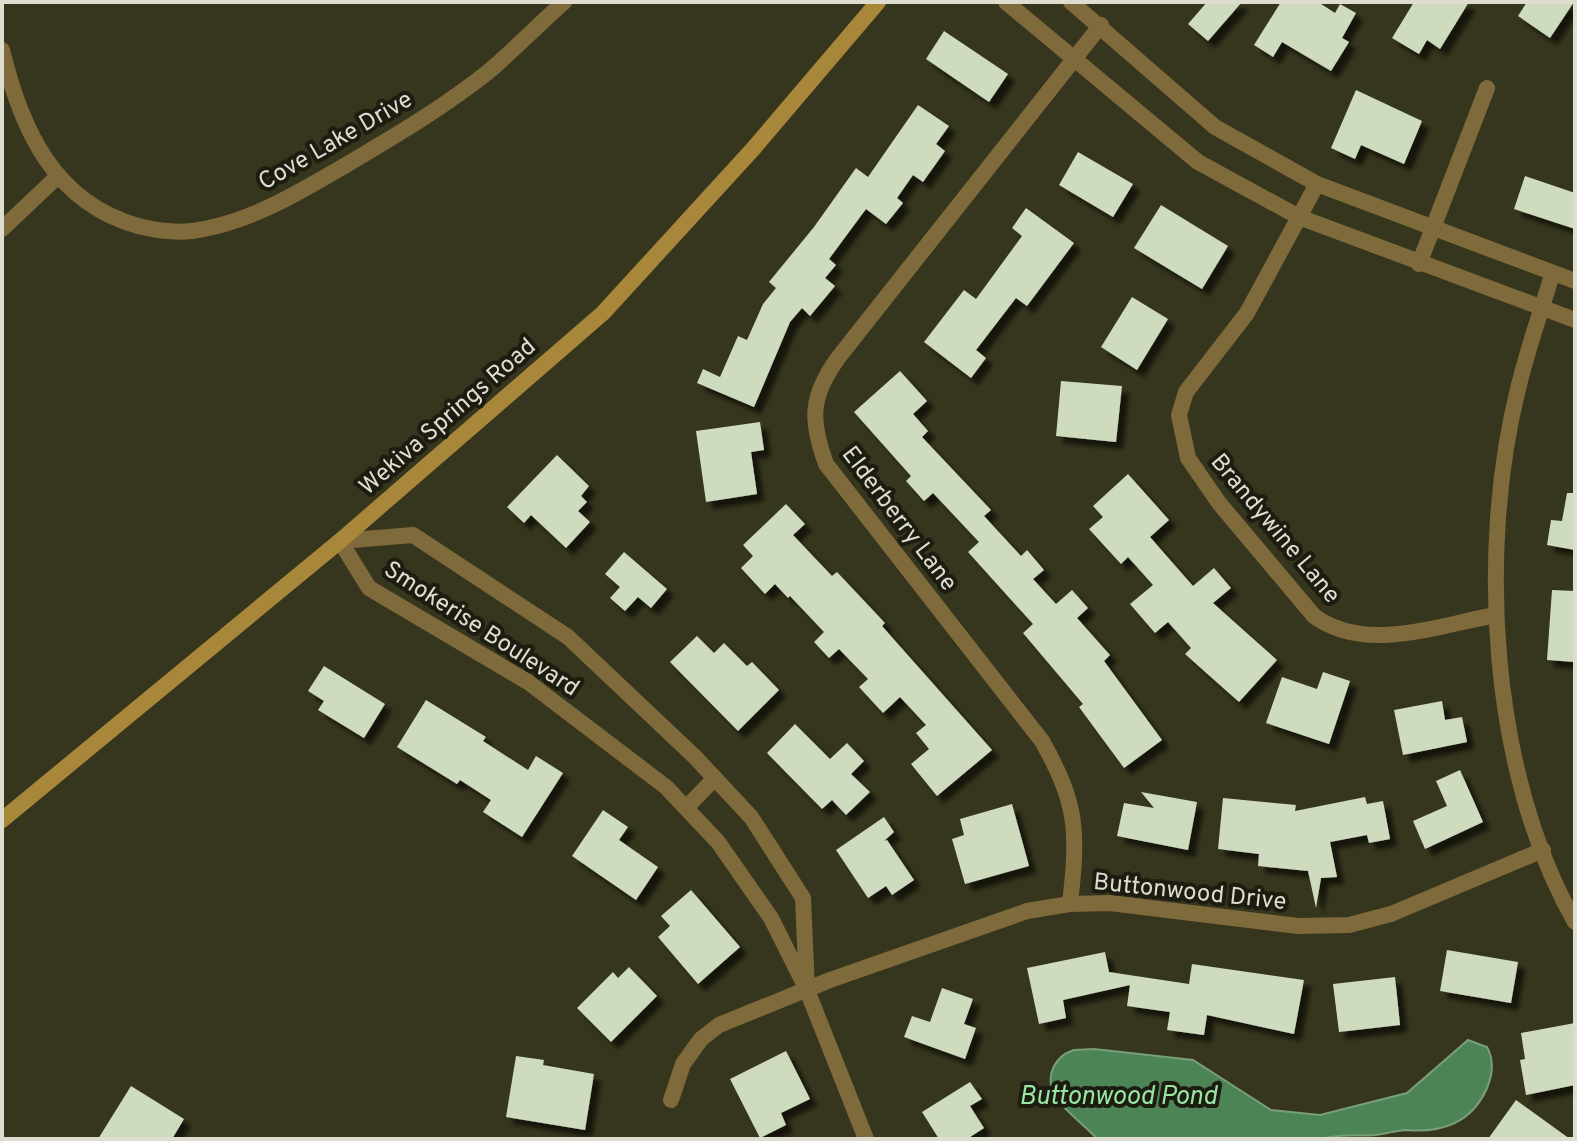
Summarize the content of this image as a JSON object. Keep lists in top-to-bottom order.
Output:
{
  "streets": {
    "main road": ["Wekiva Springs Road"],
    "street": [
      "Cove Lake Drive",
      "Elderberry Lane",
      "Brandywine Lane",
      "Smokerise Boulevard",
      "Buttonwood Drive"
    ]
  },
  "crossings": [
    ["Wekiva Springs Road", "Smokerise Boulevard"],
    ["Elderberry Lane", "Buttonwood Drive"],
    ["Smokerise Boulevard", "Buttonwood Drive"]
  ],
  "water": ["Buttonwood Pond"]
}
